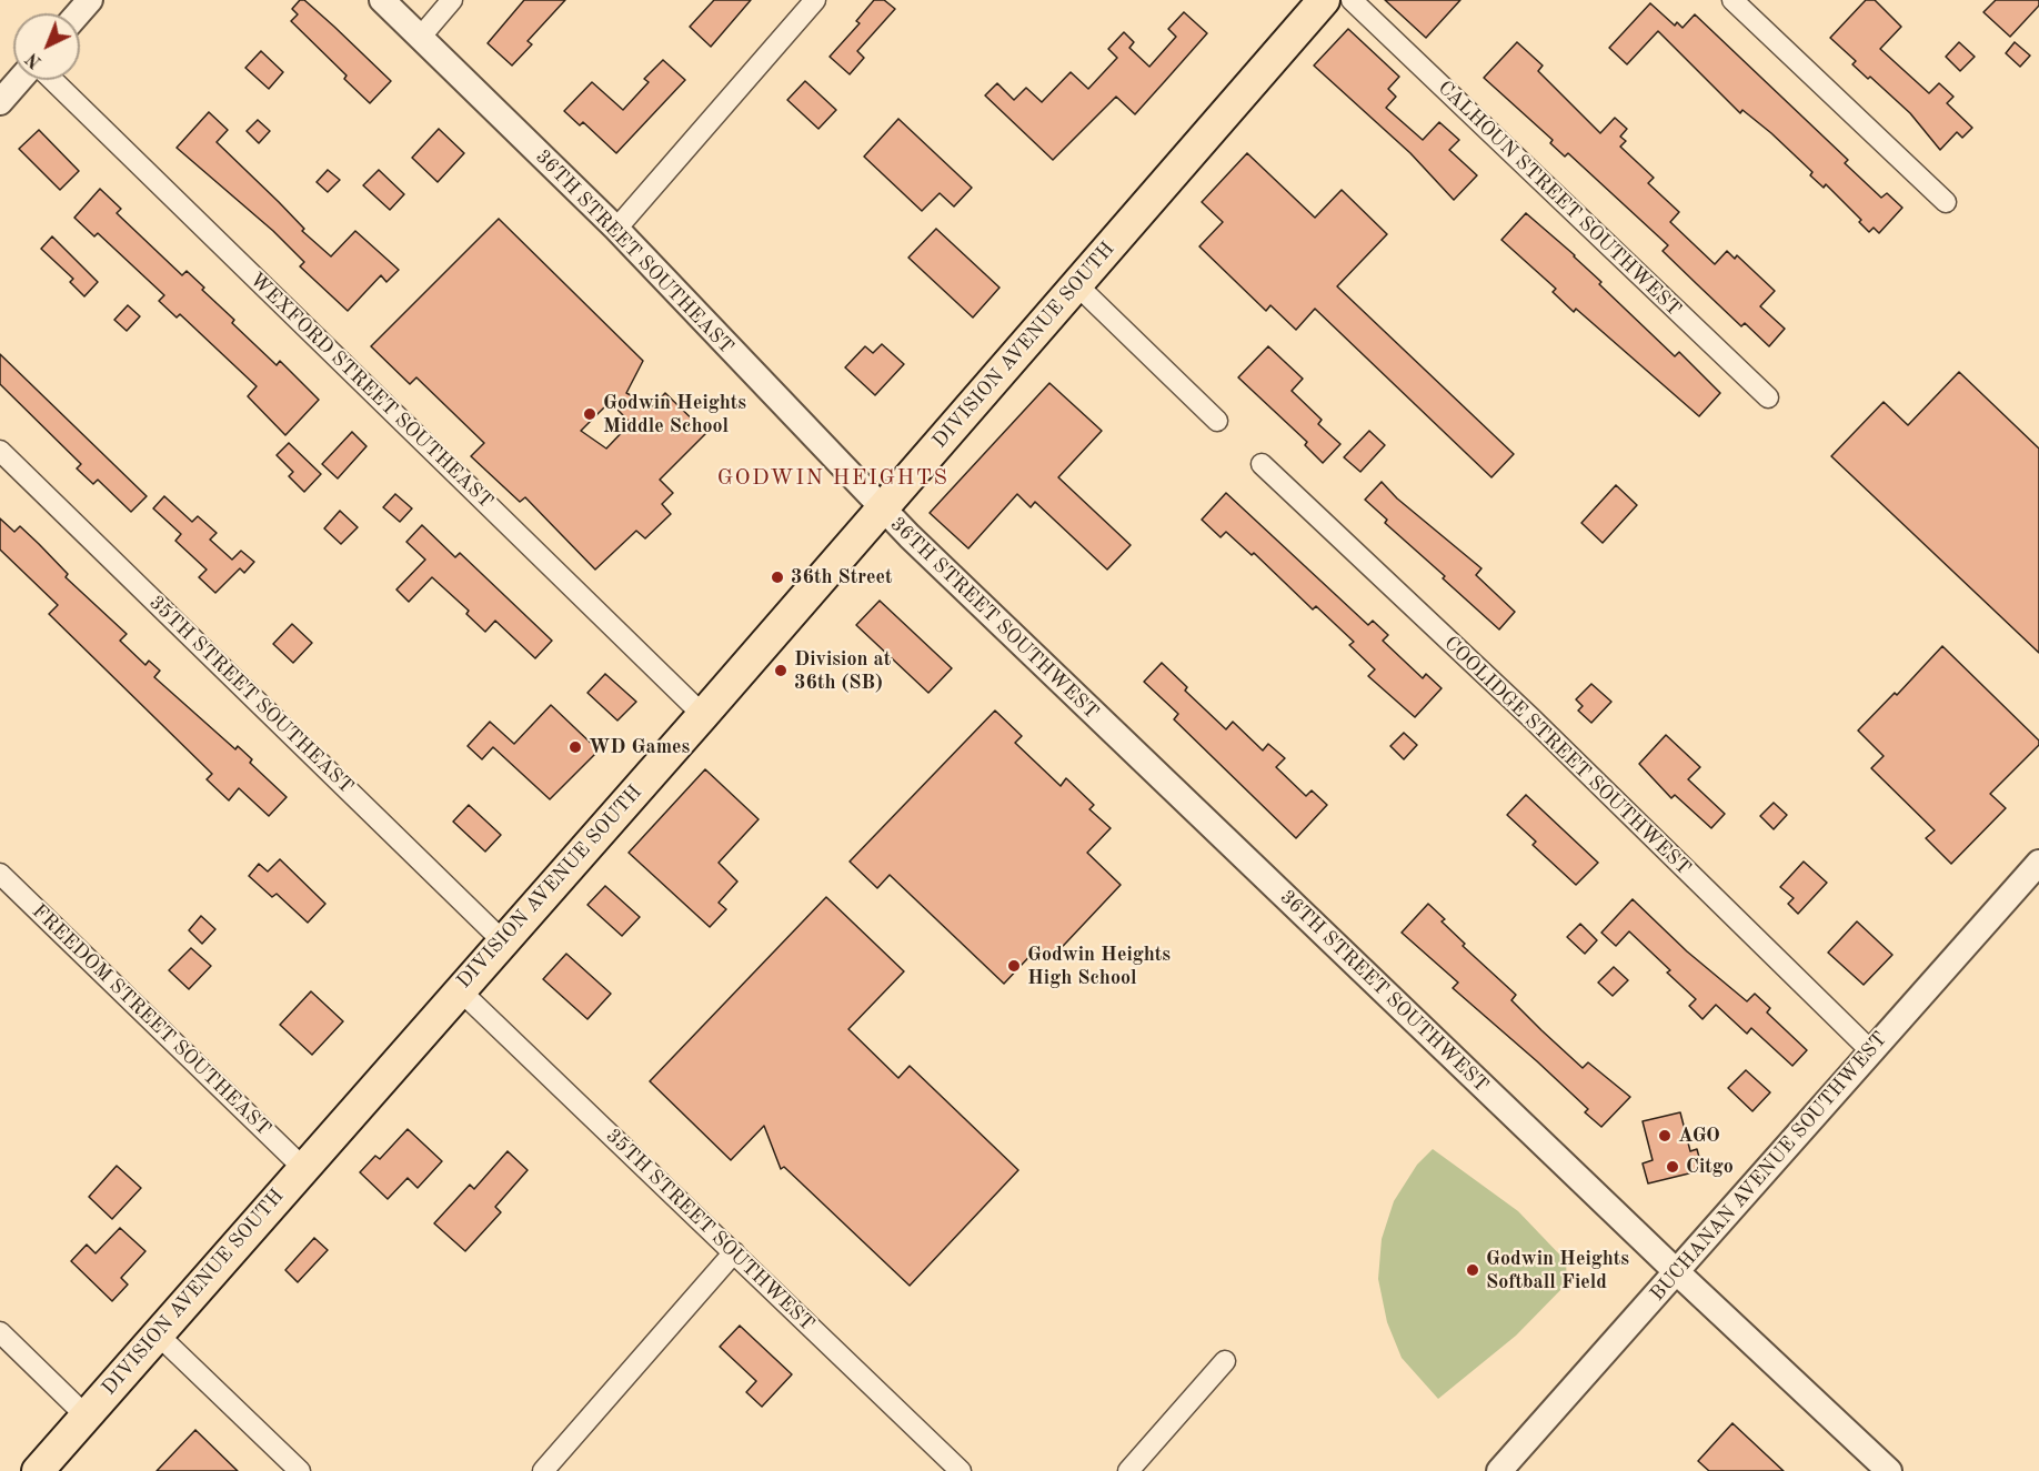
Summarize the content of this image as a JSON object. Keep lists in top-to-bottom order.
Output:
{
  "streets": {
    "main road": ["DIVISION AVENUE SOUTH"],
    "street": [
      "CALHOUN STREET SOUTHWEST",
      "36TH STREET SOUTHEAST",
      "WEXFORD STREET SOUTHEAST",
      "36TH STREET SOUTHWEST",
      "35TH STREET SOUTHEAST",
      "COOLIDGE STREET SOUTHWEST",
      "FREEDOM STREET SOUTHEAST",
      "BUCHANAN AVENUE SOUTHWEST",
      "35TH STREET SOUTHWEST"
    ]
  },
  "crossings": [
    ["36TH STREET SOUTHEAST", "DIVISION AVENUE SOUTH"],
    ["36TH STREET SOUTHEAST", "36TH STREET SOUTHWEST"],
    ["DIVISION AVENUE SOUTH", "WEXFORD STREET SOUTHEAST"],
    ["DIVISION AVENUE SOUTH", "36TH STREET SOUTHWEST"],
    ["DIVISION AVENUE SOUTH", "35TH STREET SOUTHEAST"],
    ["DIVISION AVENUE SOUTH", "FREEDOM STREET SOUTHEAST"],
    ["DIVISION AVENUE SOUTH", "35TH STREET SOUTHWEST"],
    ["36TH STREET SOUTHWEST", "BUCHANAN AVENUE SOUTHWEST"],
    ["COOLIDGE STREET SOUTHWEST", "BUCHANAN AVENUE SOUTHWEST"]
  ],
  "districts": ["GODWIN HEIGHTS"],
  "places": [
    "Godwin Heights Middle School",
    "36th Street",
    "Division at 36th (SB)",
    "WD Games",
    "Godwin Heights High School",
    "AGO",
    "Citgo",
    "Godwin Heights Softball Field"
  ],
  "north": "bottom left"
}
